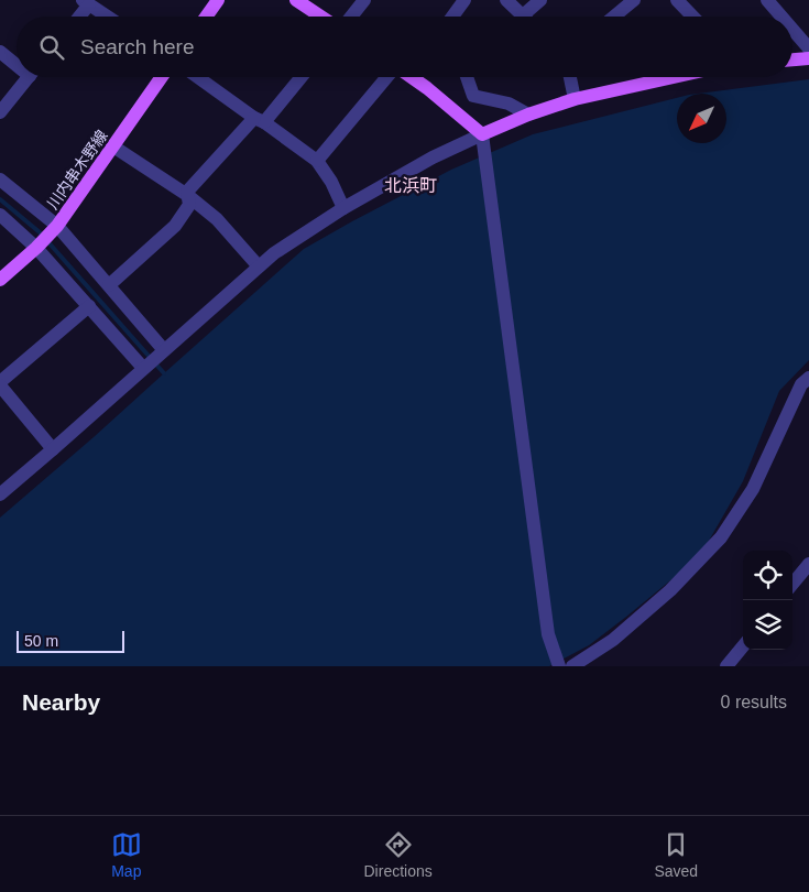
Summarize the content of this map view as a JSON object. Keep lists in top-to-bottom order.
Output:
{
  "streets": {
    "main road": ["川内串木野線"]
  },
  "districts": ["北浜町"],
  "scale_bar": "50 m",
  "north": "bottom left",
  "page": {
    "search": "Search here",
    "scale": "50 m",
    "heading": ["Nearby", "0 results"],
    "nav": ["Map", "Directions", "Saved"]
  }
}
